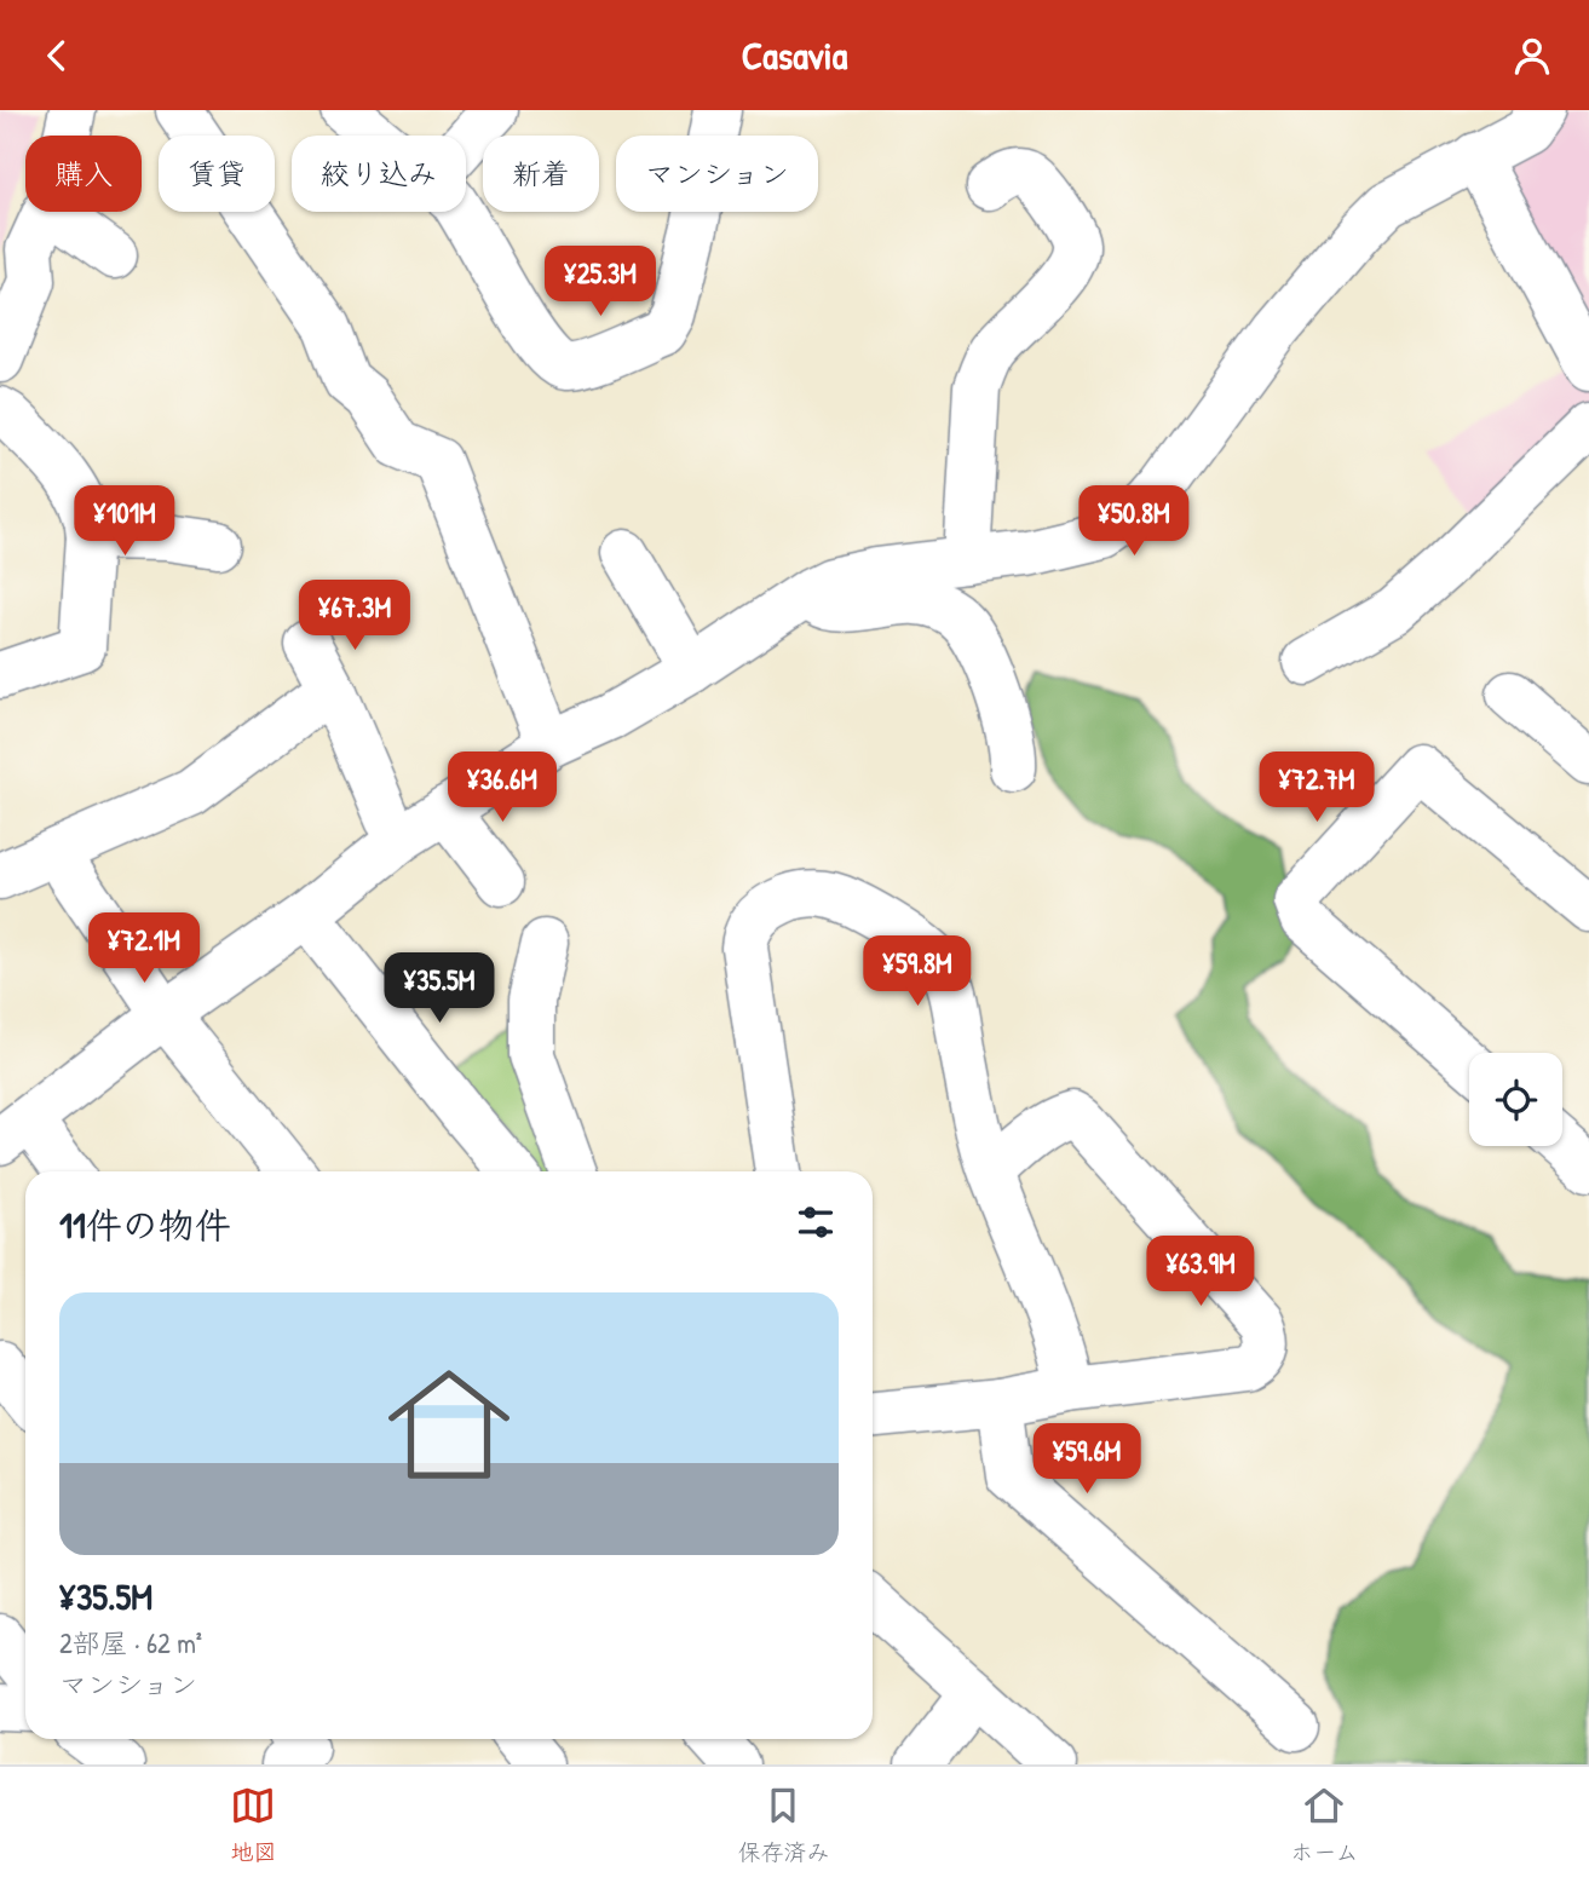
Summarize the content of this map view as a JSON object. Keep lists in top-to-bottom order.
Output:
{
  "page": {
    "header": "Casavia",
    "chip": [
      "購入",
      "賃貸",
      "絞り込み",
      "新着",
      "マンション"
    ],
    "price": [
      "¥25.3M",
      "¥101M",
      "¥50.8M",
      "¥67.3M",
      "¥36.6M",
      "¥72.7M",
      "¥72.1M",
      "¥59.8M",
      "¥35.5M",
      "¥63.9M",
      "¥59.6M"
    ],
    "heading": "11件の物件",
    "list": [
      {
        "name": "¥35.5M",
        "note": "2部屋 · 62 m² · マンション"
      }
    ],
    "tabs": ["地図", "保存済み", "ホーム"]
  }
}
